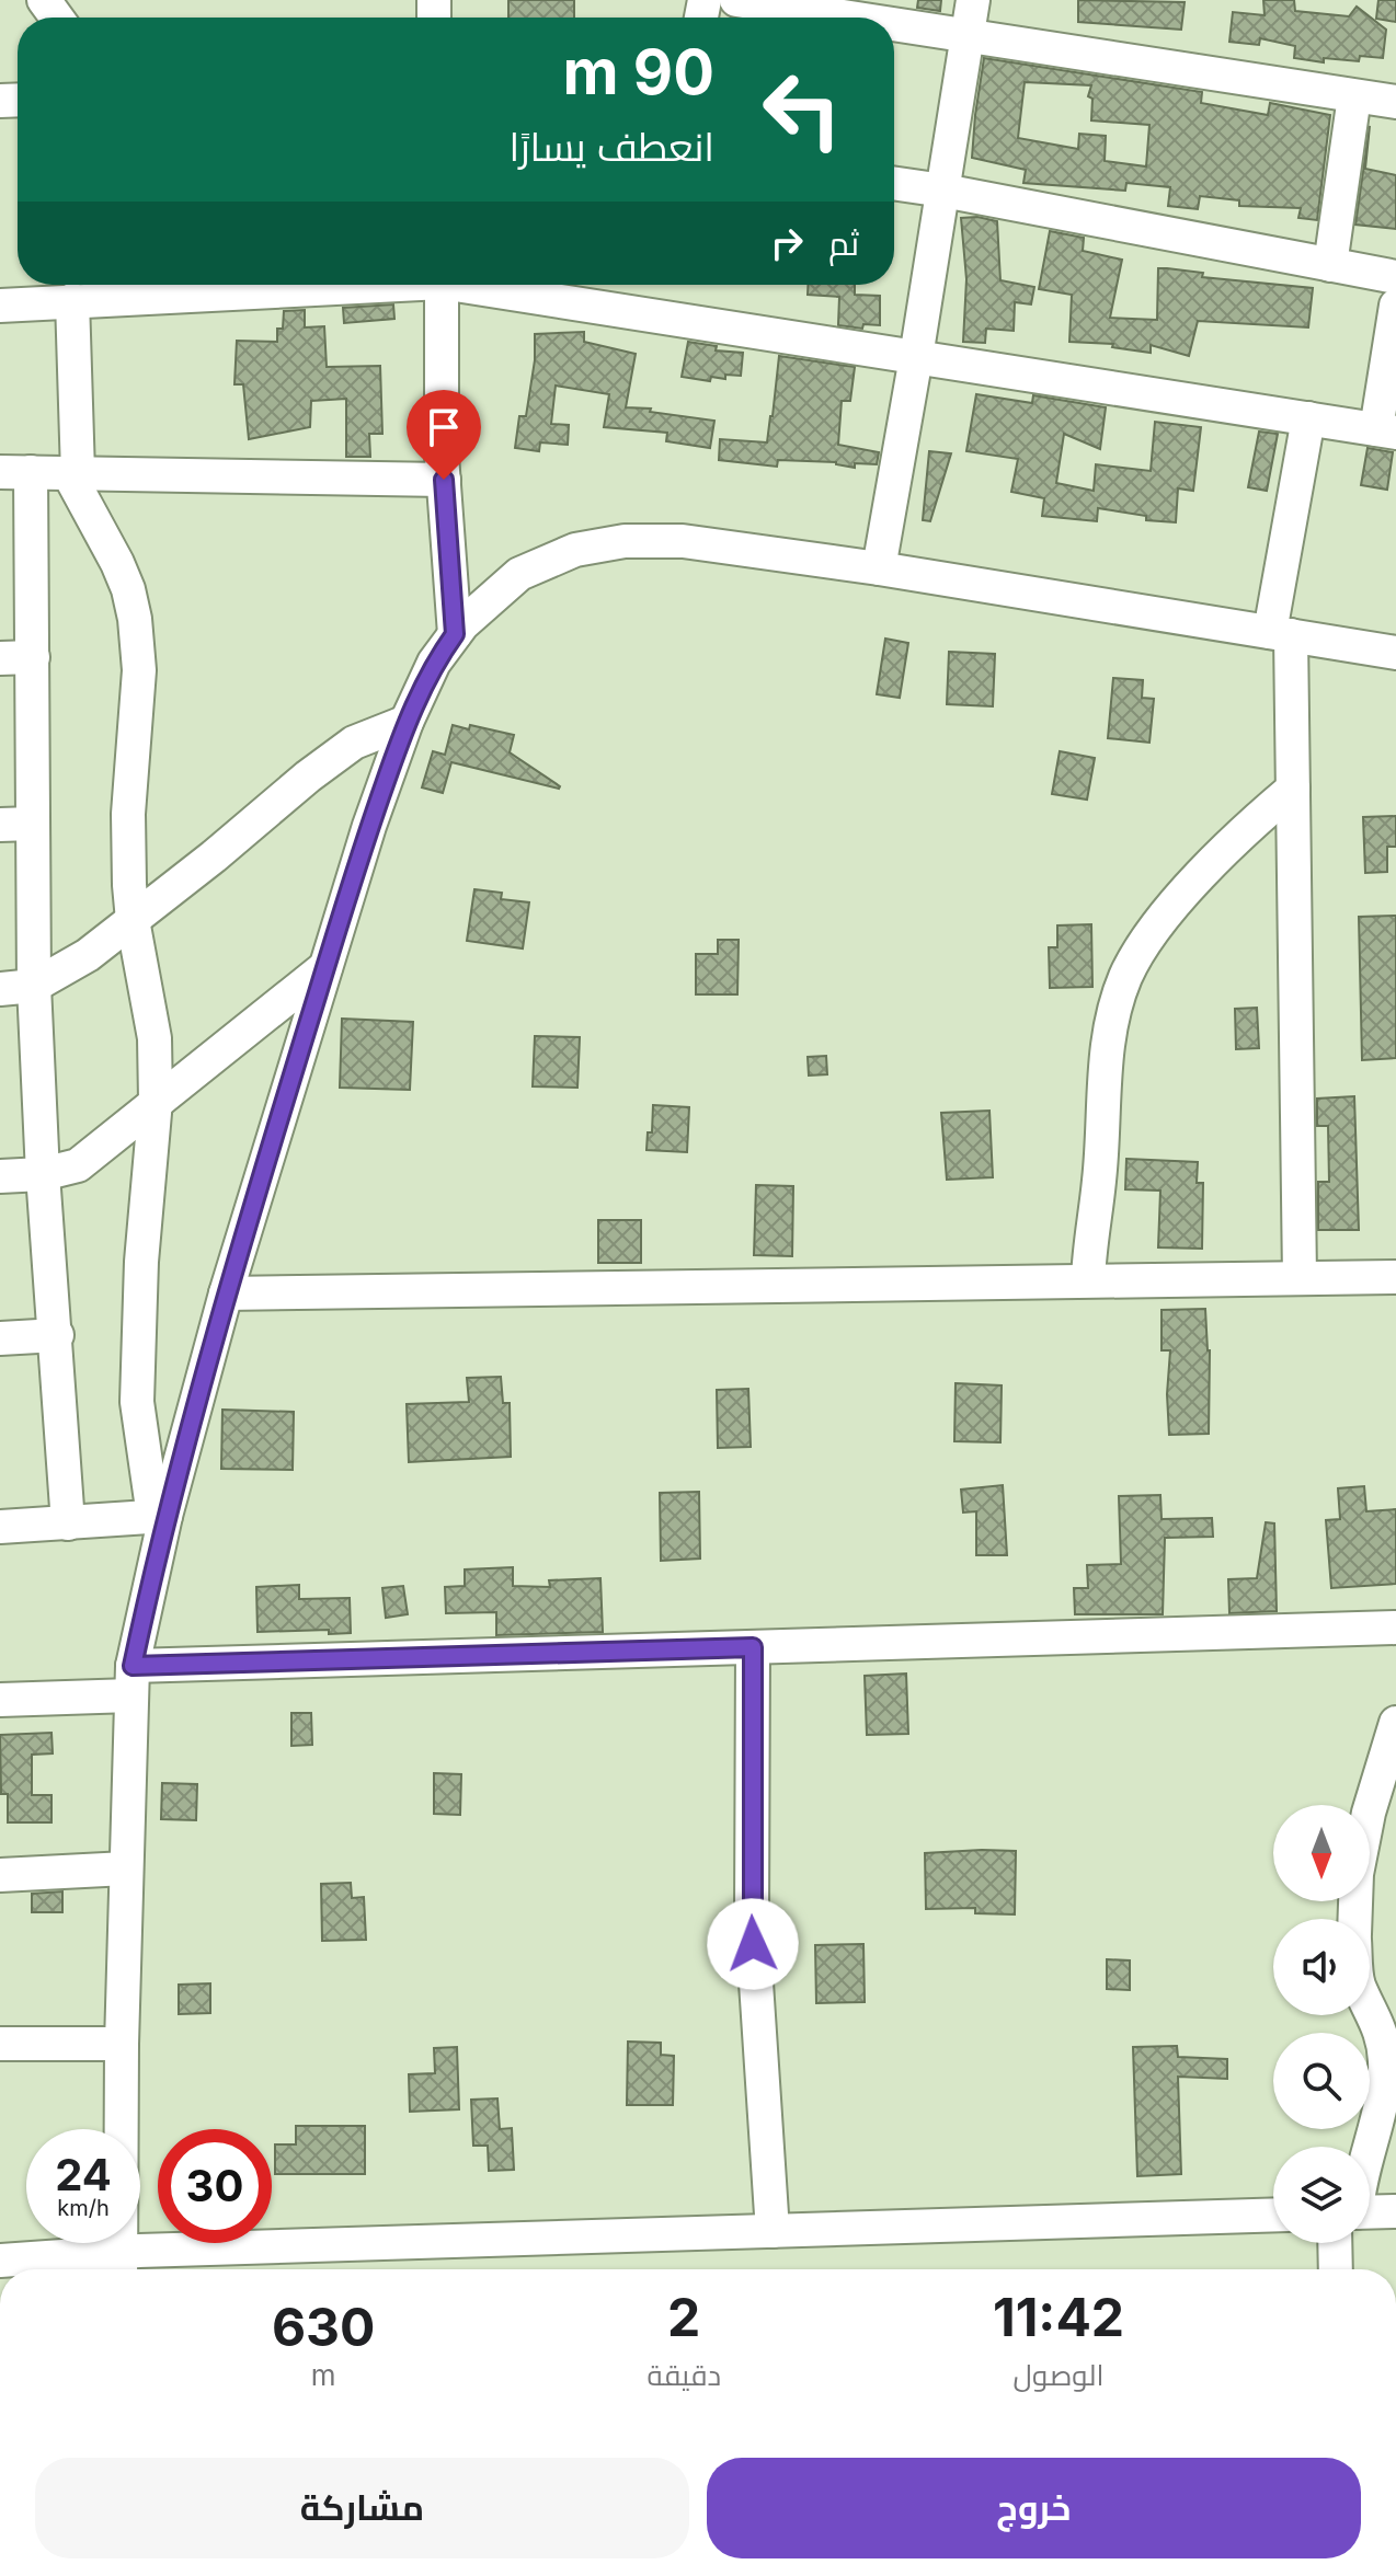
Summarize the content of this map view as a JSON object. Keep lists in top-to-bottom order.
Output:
{
  "north": "bottom",
  "page": {
    "turn": ["90 m", "انعطف يسارًا"],
    "then": "ثم",
    "speed": "24 km/h",
    "limit": "30",
    "eta": [
      "11:42",
      "الوصول",
      "2",
      "دقيقة",
      "630",
      "m"
    ],
    "buttons": ["خروج", "مشاركة"]
  }
}
